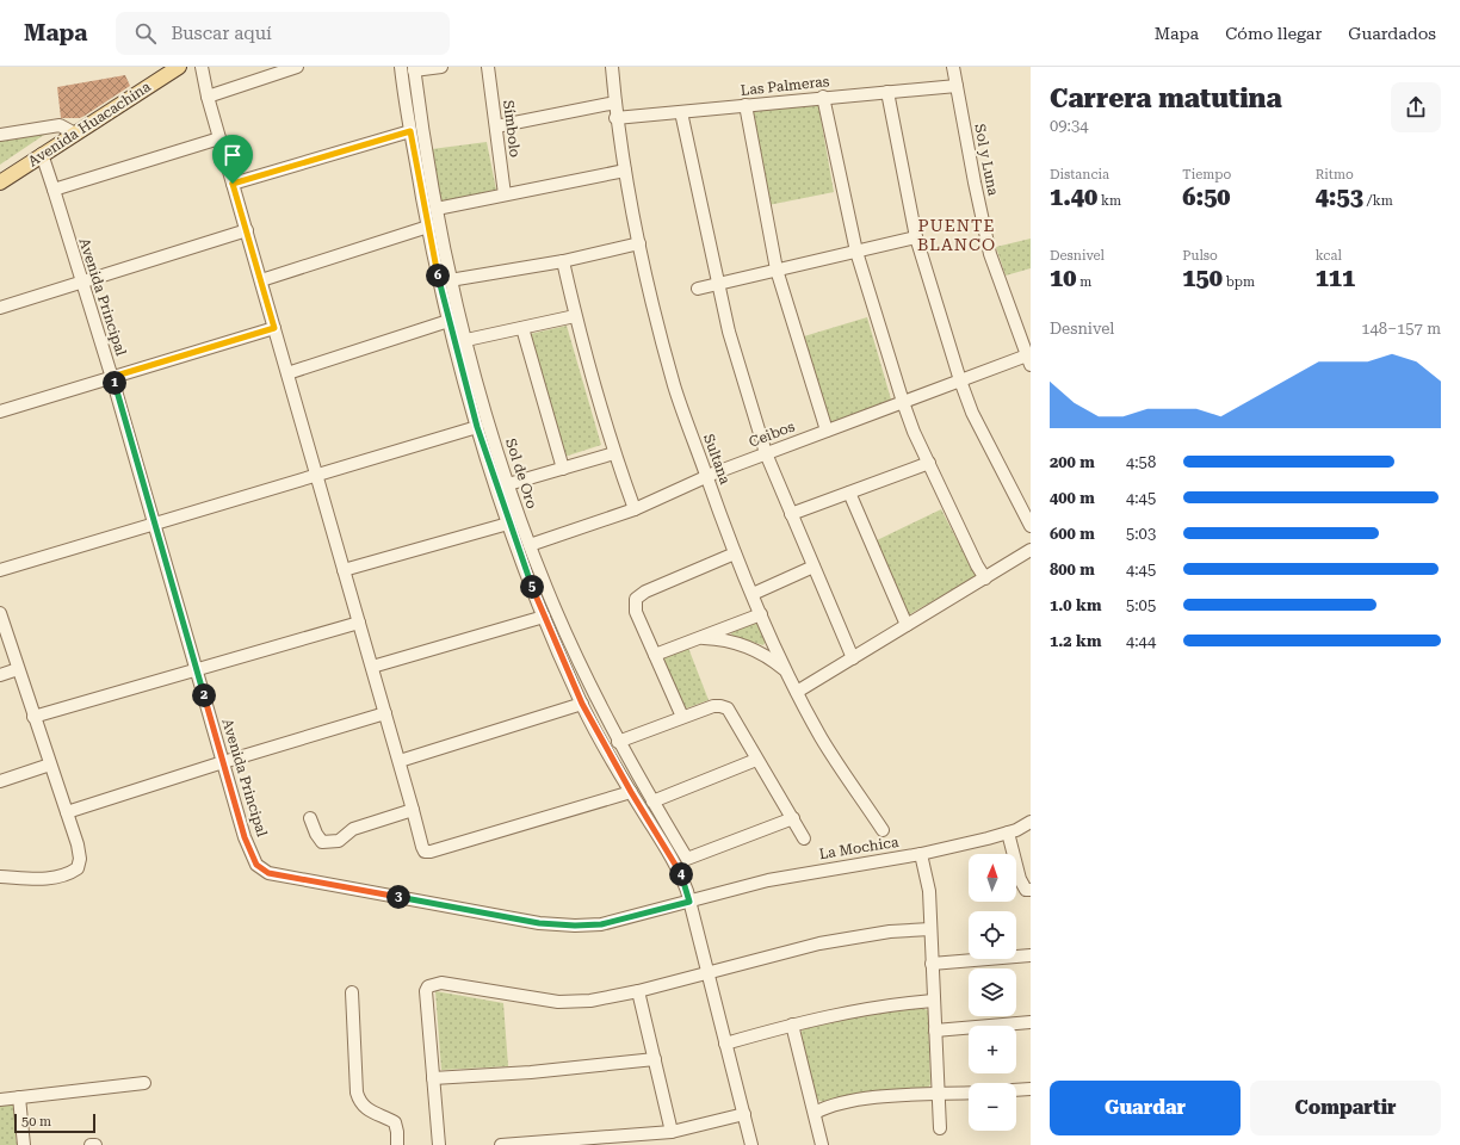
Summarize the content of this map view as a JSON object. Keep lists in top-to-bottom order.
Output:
{
  "streets": {
    "main road": ["Avenida Huacachina"],
    "street": [
      "Las Palmeras",
      "Símbolo",
      "Sol y Luna",
      "Avenida Principal",
      "Ceibos",
      "Sultana",
      "Sol de Oro",
      "La Mochica"
    ]
  },
  "crossings": [
    ["Las Palmeras", "Sol y Luna"],
    ["Las Palmeras", "Sultana"],
    ["Avenida Huacachina", "Avenida Principal"],
    ["Sol y Luna", "Ceibos"],
    ["Avenida Principal", "La Mochica"],
    ["Ceibos", "Sultana"],
    ["Ceibos", "Sol de Oro"]
  ],
  "districts": ["PUENTE BLANCO"],
  "scale_bar": "50 m",
  "north": "top",
  "page": {
    "header": "Mapa",
    "search": "Buscar aquí",
    "nav": ["Mapa", "Cómo llegar", "Guardados"],
    "heading": ["Carrera matutina", "09:34"],
    "stats": [
      ["Distancia", "1.40 km"],
      ["Tiempo", "6:50"],
      ["Ritmo", "4:53 /km"],
      ["Desnivel", "10 m"],
      ["Pulso", "150 bpm"],
      ["kcal", "111"]
    ],
    "pins": [
      "6",
      "1",
      "5",
      "2",
      "4",
      "3"
    ],
    "chart": ["Desnivel", "148–157 m"],
    "list": [
      {
        "name": "200 m",
        "note": "4:58"
      },
      {
        "name": "400 m",
        "note": "4:45"
      },
      {
        "name": "600 m",
        "note": "5:03"
      },
      {
        "name": "800 m",
        "note": "4:45"
      },
      {
        "name": "1.0 km",
        "note": "5:05"
      },
      {
        "name": "1.2 km",
        "note": "4:44"
      }
    ],
    "map_buttons": ["+", "−"],
    "buttons": ["Guardar", "Compartir"],
    "scale": "50 m"
  }
}
